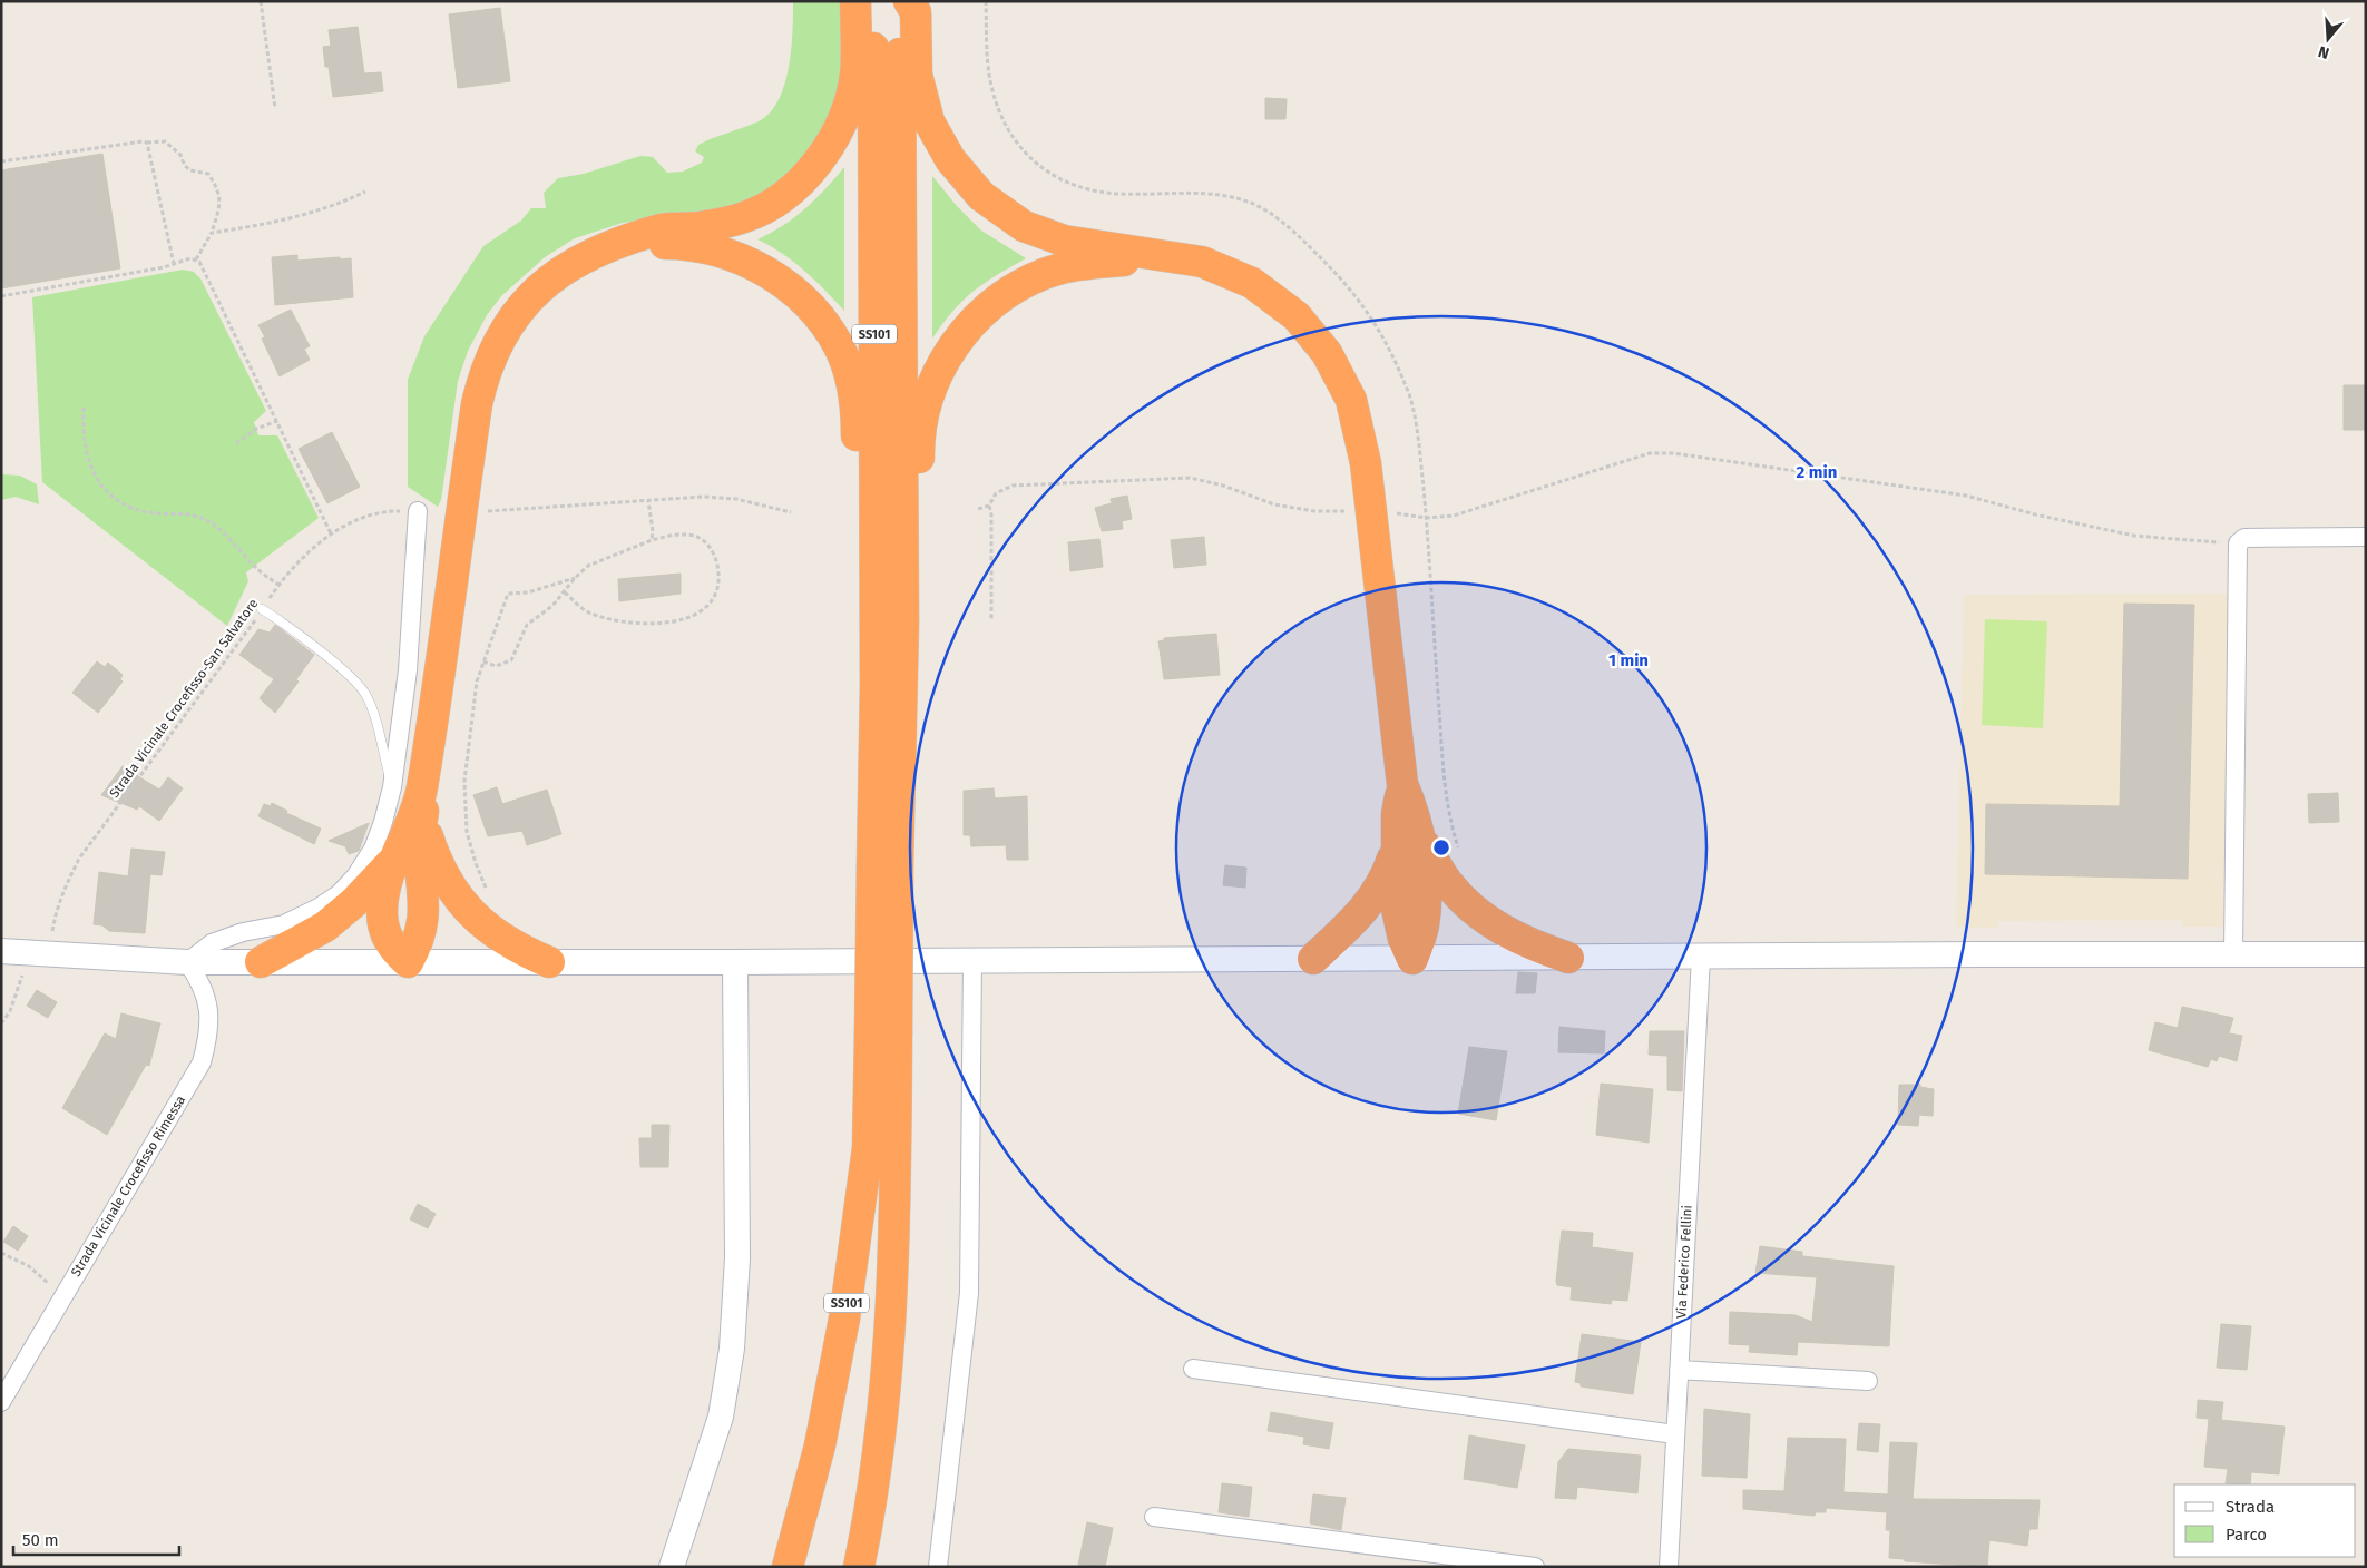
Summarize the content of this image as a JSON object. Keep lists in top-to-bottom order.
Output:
{
  "streets": {
    "highway": ["SS101"],
    "street": ["Strada Vicinale Crocefisso Rimessa", "Via Federico Fellini"],
    "path": ["Strada Vicinale Crocefisso-San Salvatore"]
  },
  "legend": ["Strada", "Parco"],
  "scale_bar": "50 m",
  "north": "bottom",
  "rings": ["2 min", "1 min"]
}
